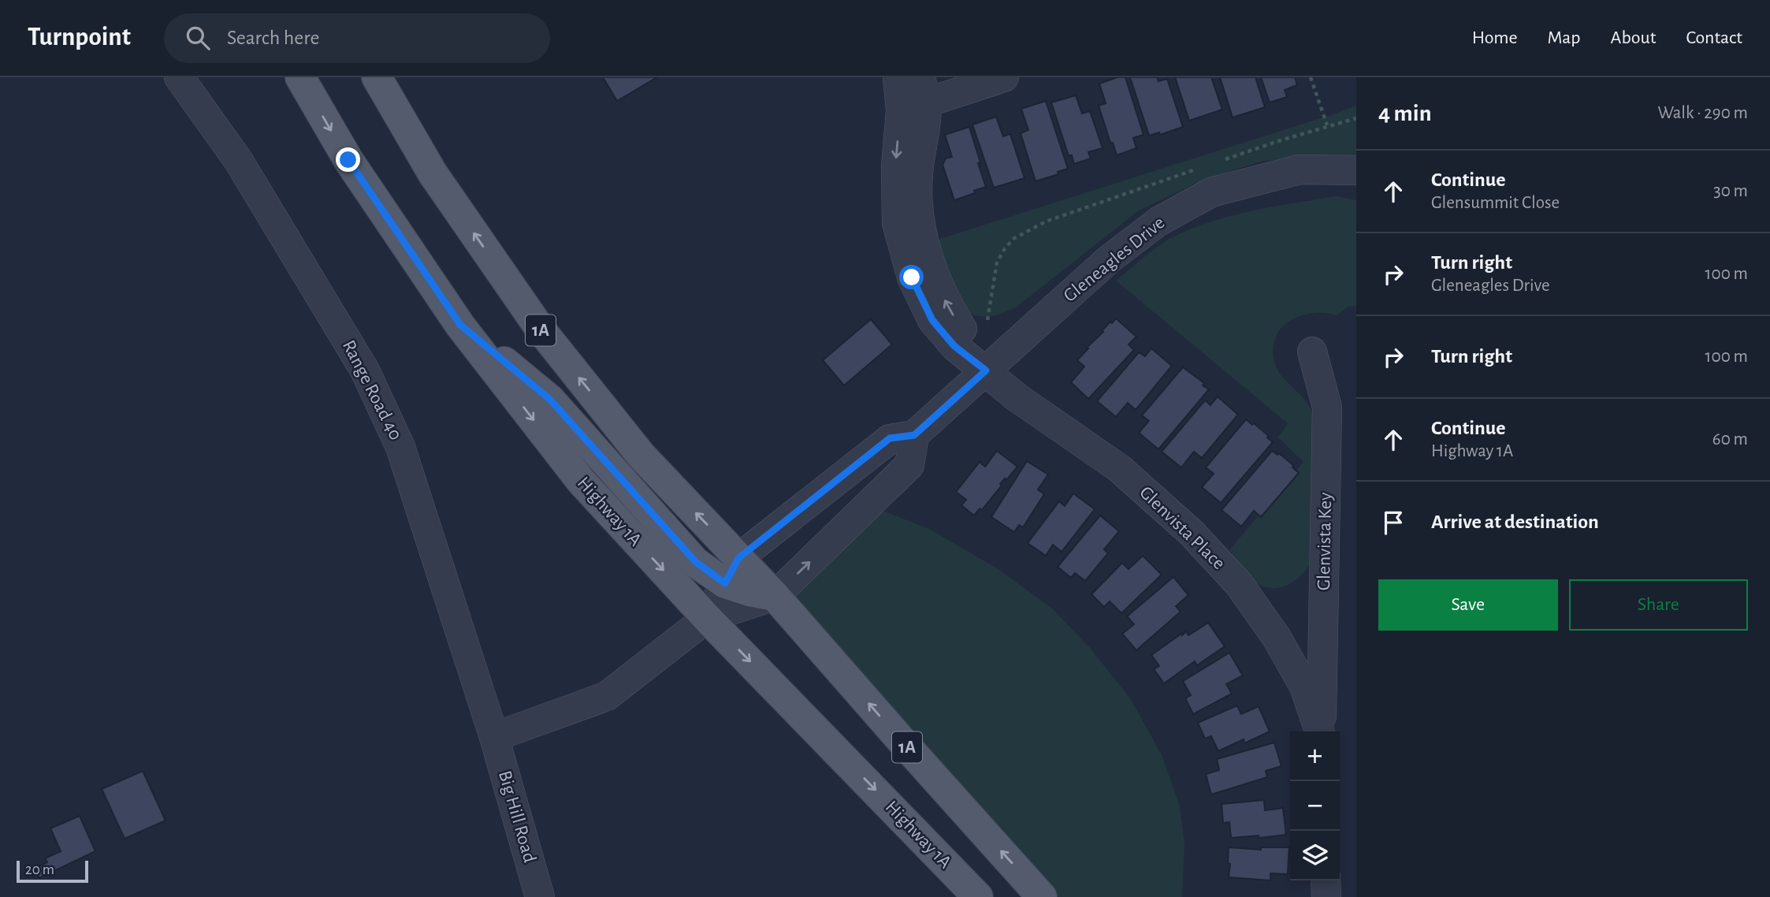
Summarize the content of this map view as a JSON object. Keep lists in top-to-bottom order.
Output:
{
  "streets": {
    "main road": ["1A", "Highway 1A"],
    "street": [
      "Gleneagles Drive",
      "Range Road 40",
      "Glenvista Place",
      "Glenvista Key",
      "Big Hill Road"
    ]
  },
  "crossings": [
    ["Gleneagles Drive", "Glenvista Place"],
    ["Range Road 40", "Big Hill Road"]
  ],
  "scale_bar": "20 m",
  "page": {
    "header": "Turnpoint",
    "search": "Search here",
    "nav": [
      "Home",
      "Map",
      "About",
      "Contact"
    ],
    "heading": ["4 min", "Walk · 290 m"],
    "list": [
      ["Continue", "Glensummit Close", "30 m"],
      ["Turn right", "Gleneagles Drive", "100 m"],
      ["Turn right", "100 m"],
      ["Continue", "Highway 1A", "60 m"],
      "Arrive at destination"
    ],
    "buttons": ["Save", "Share"],
    "map_buttons": ["+", "−"],
    "scale": "20 m"
  }
}
